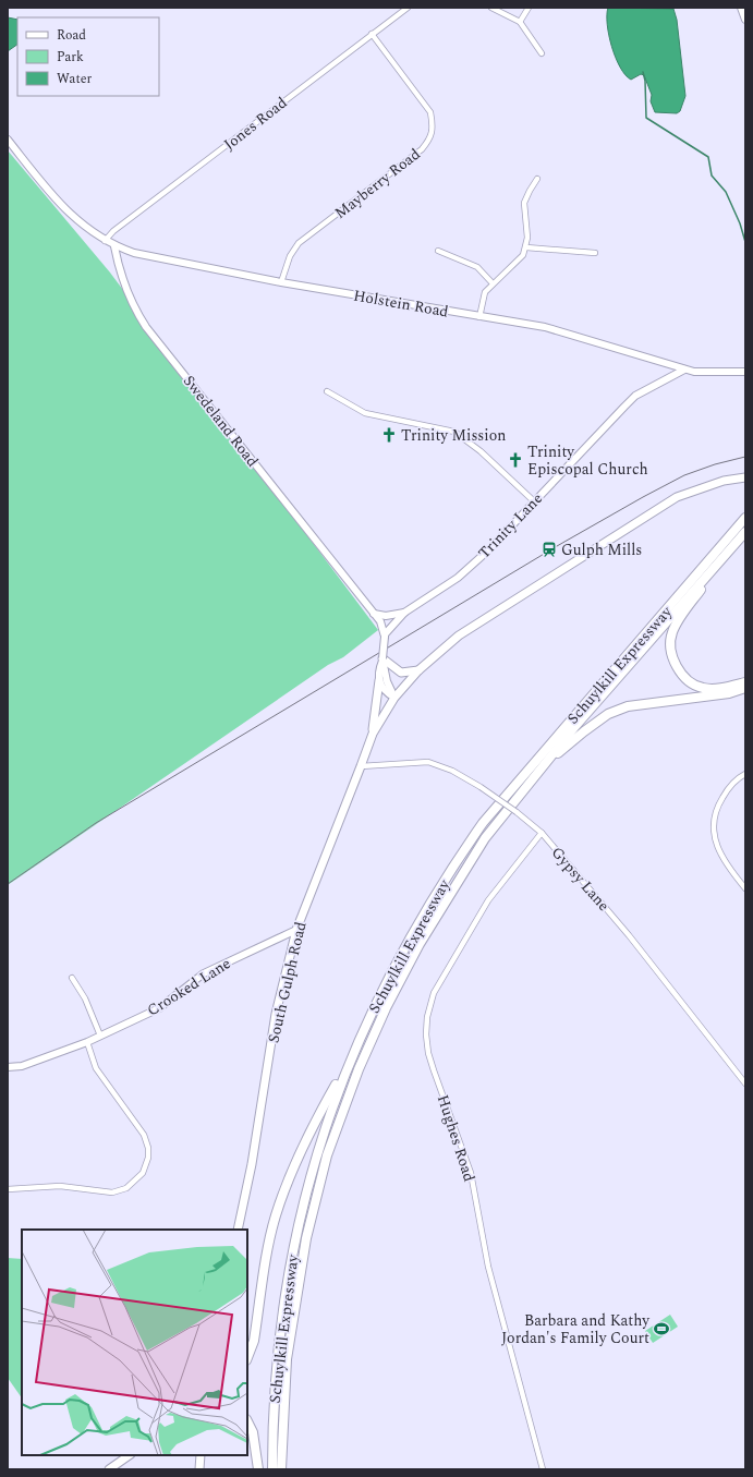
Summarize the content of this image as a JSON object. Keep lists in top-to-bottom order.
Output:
{
  "streets": {
    "highway": ["Schuylkill Expressway"],
    "main road": [
      "Holstein Road",
      "Swedeland Road",
      "Trinity Lane",
      "South Gulph Road",
      "Crooked Lane"
    ],
    "street": [
      "Jones Road",
      "Mayberry Road",
      "Gypsy Lane",
      "Hughes Road"
    ]
  },
  "crossings": [
    ["Jones Road", "Mayberry Road"],
    ["Mayberry Road", "Holstein Road"],
    ["Holstein Road", "Swedeland Road"],
    ["Holstein Road", "Trinity Lane"],
    ["Swedeland Road", "Trinity Lane"],
    ["Gypsy Lane", "South Gulph Road"],
    ["Gypsy Lane", "Hughes Road"],
    ["South Gulph Road", "Crooked Lane"]
  ],
  "places": {
    "church": ["Trinity Mission", "Trinity Episcopal Church"],
    "station": ["Gulph Mills"],
    "sports": ["Barbara and Kathy Jordan's Family Court"]
  },
  "legend": ["Road", "Park", "Water"]
}
